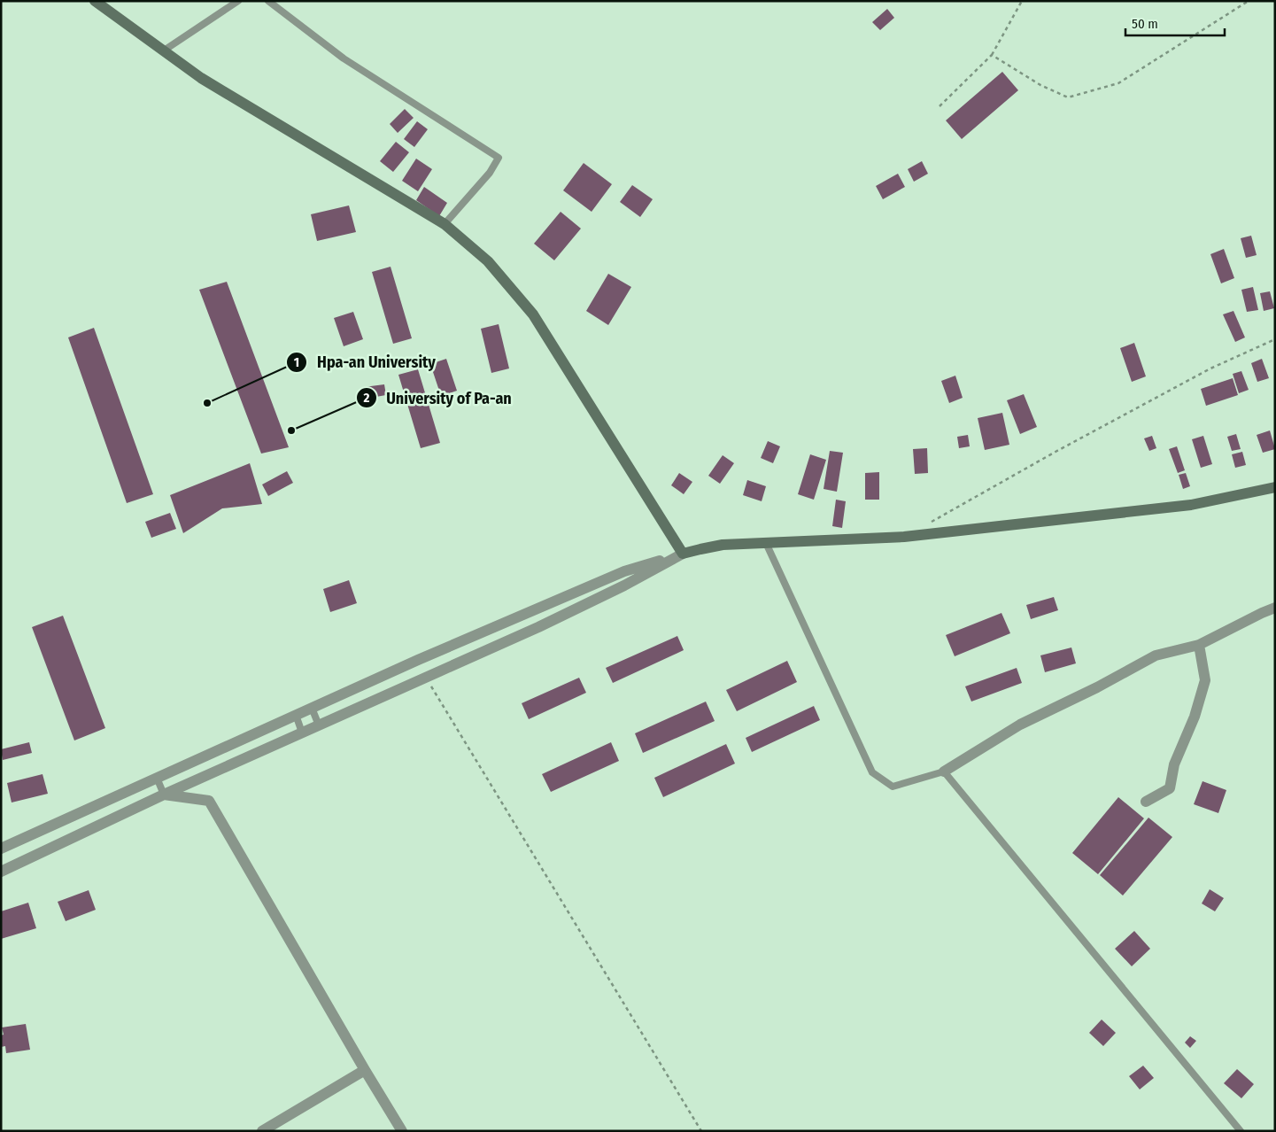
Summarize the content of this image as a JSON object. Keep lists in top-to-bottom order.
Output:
{
  "places": ["Hpa-an University", "University of Pa-an"],
  "scale_bar": "50 m"
}
